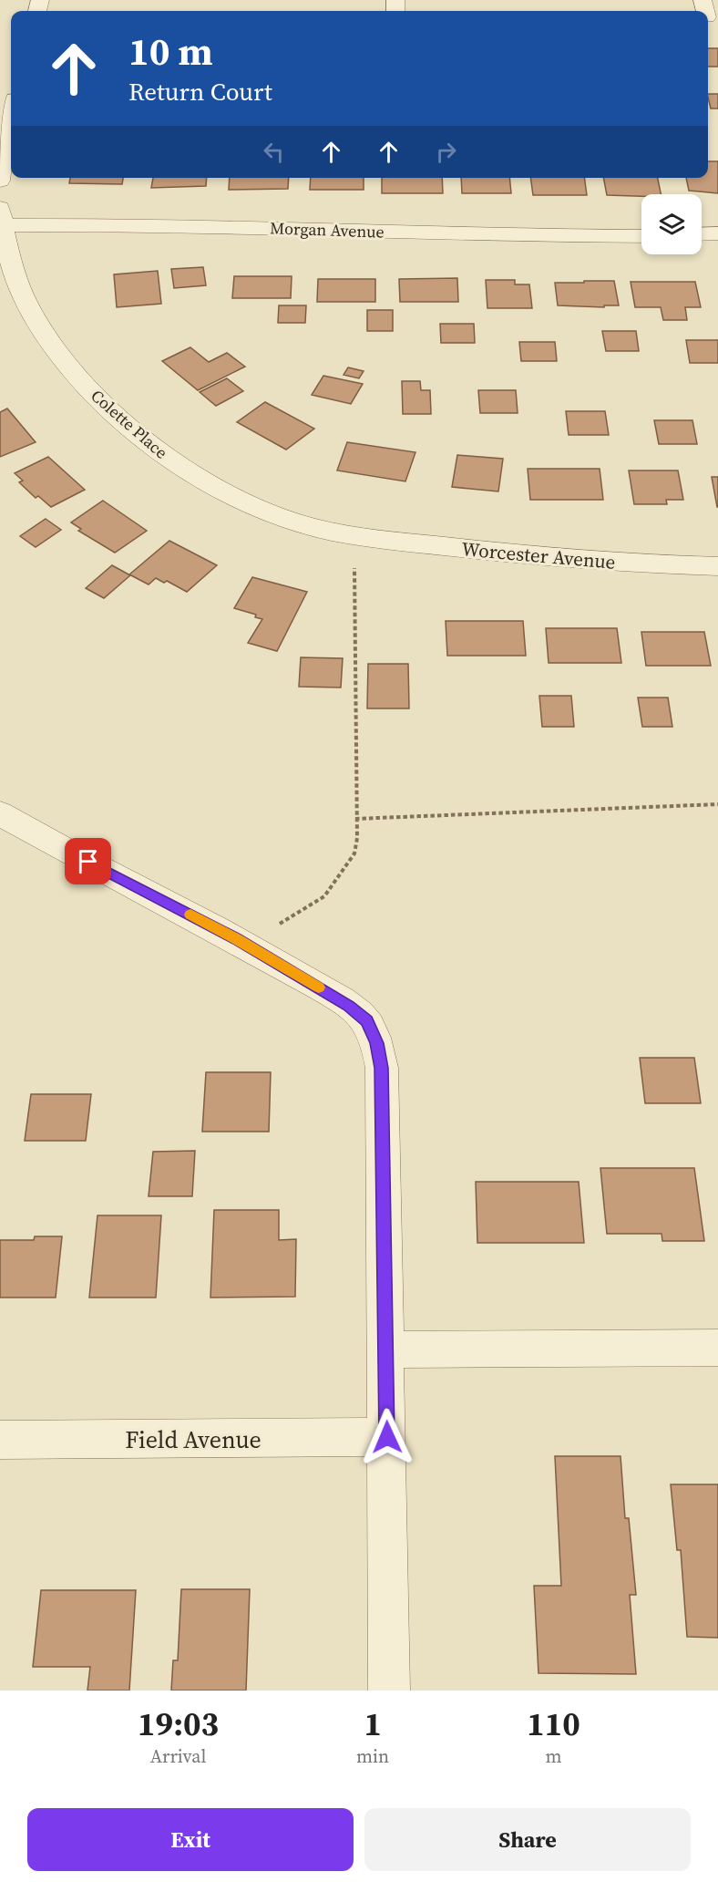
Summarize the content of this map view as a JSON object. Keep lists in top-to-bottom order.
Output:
{
  "streets": {
    "street": [
      "Morgan Avenue",
      "Colette Place",
      "Worcester Avenue",
      "Field Avenue"
    ]
  },
  "crossings": [
    ["Morgan Avenue", "Colette Place"],
    ["Colette Place", "Worcester Avenue"]
  ],
  "page": {
    "turn": ["10 m", "Return Court"],
    "eta": [
      "19:03",
      "Arrival",
      "1",
      "min",
      "110",
      "m"
    ],
    "buttons": ["Exit", "Share"]
  }
}
